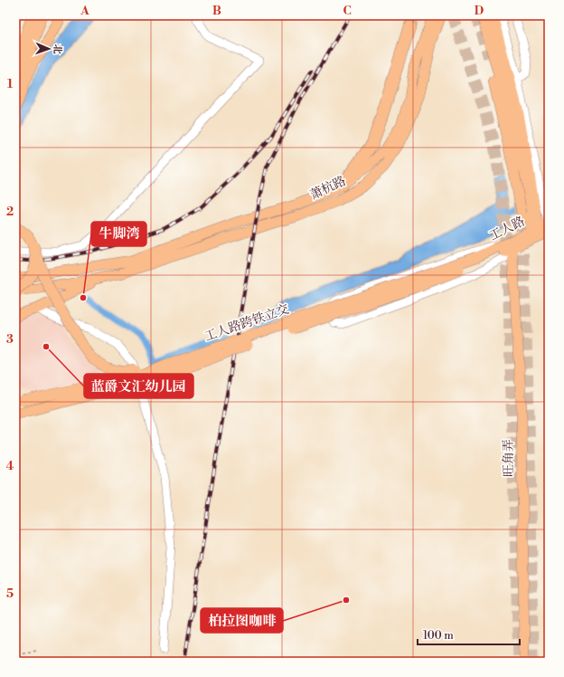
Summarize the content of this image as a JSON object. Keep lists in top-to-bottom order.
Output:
{
  "streets": {
    "main road": [
      "萧杭路",
      "工人路",
      "工人路跨铁立交",
      "旺角弄"
    ]
  },
  "crossings": [
    ["工人路", "工人路跨铁立交"]
  ],
  "places": ["牛脚湾", "蓝爵文汇幼儿园", "柏拉图咖啡"],
  "scale_bar": "100 m",
  "north": "right",
  "grid": {
    "columns": [
      "A",
      "B",
      "C",
      "D"
    ],
    "rows": [
      "1",
      "2",
      "3",
      "4",
      "5"
    ]
  }
}
